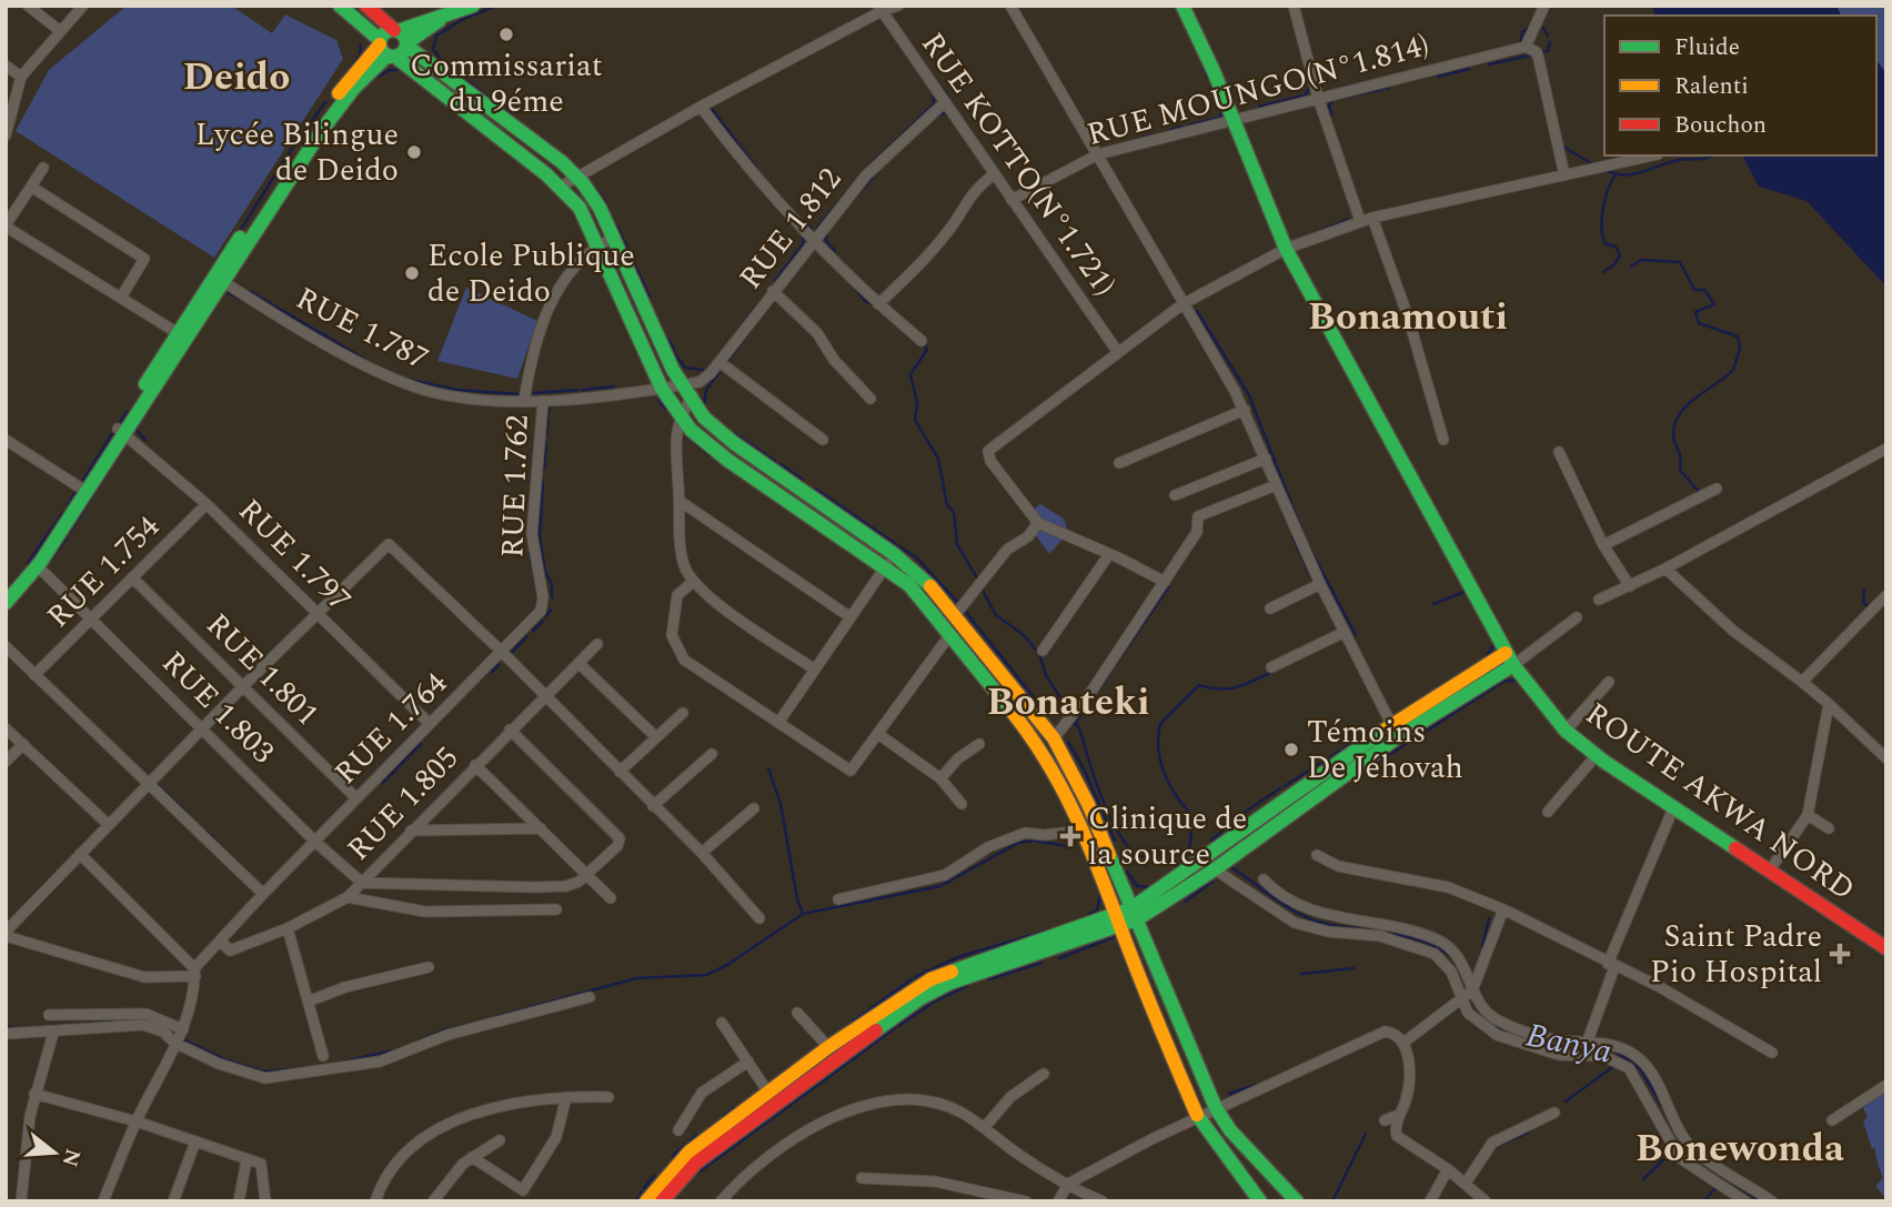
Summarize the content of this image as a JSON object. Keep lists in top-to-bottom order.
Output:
{
  "streets": {
    "main road": ["ROUTE AKWA NORD"],
    "street": [
      "RUE MOUNGO(N°1.814)",
      "RUE KOTTO(N°1.721)",
      "RUE 1.812",
      "RUE 1.787",
      "RUE 1.762",
      "RUE 1.797",
      "RUE 1.754",
      "RUE 1.801",
      "RUE 1.803",
      "RUE 1.764",
      "RUE 1.805"
    ]
  },
  "crossings": [
    ["RUE MOUNGO(N°1.814)", "RUE KOTTO(N°1.721)"],
    ["RUE MOUNGO(N°1.814)", "ROUTE AKWA NORD"],
    ["RUE KOTTO(N°1.721)", "RUE 1.812"],
    ["RUE 1.787", "RUE 1.762"],
    ["RUE 1.762", "RUE 1.764"],
    ["RUE 1.797", "RUE 1.754"],
    ["RUE 1.797", "RUE 1.764"],
    ["RUE 1.754", "RUE 1.801"],
    ["RUE 1.754", "RUE 1.803"],
    ["RUE 1.801", "RUE 1.764"],
    ["RUE 1.803", "RUE 1.764"],
    ["RUE 1.803", "RUE 1.805"],
    ["RUE 1.764", "RUE 1.805"]
  ],
  "districts": [
    "Deido",
    "Bonamouti",
    "Bonateki",
    "Bonewonda"
  ],
  "water": ["Banya"],
  "places": {
    "other": [
      "Commissariat du 9éme",
      "Lycée Bilingue de Deido",
      "Ecole Publique de Deido",
      "Témoins De Jéhovah"
    ],
    "health": ["Clinique de la source", "Saint Padre Pio Hospital"]
  },
  "legend": ["Fluide", "Ralenti", "Bouchon"],
  "north": "right"
}
